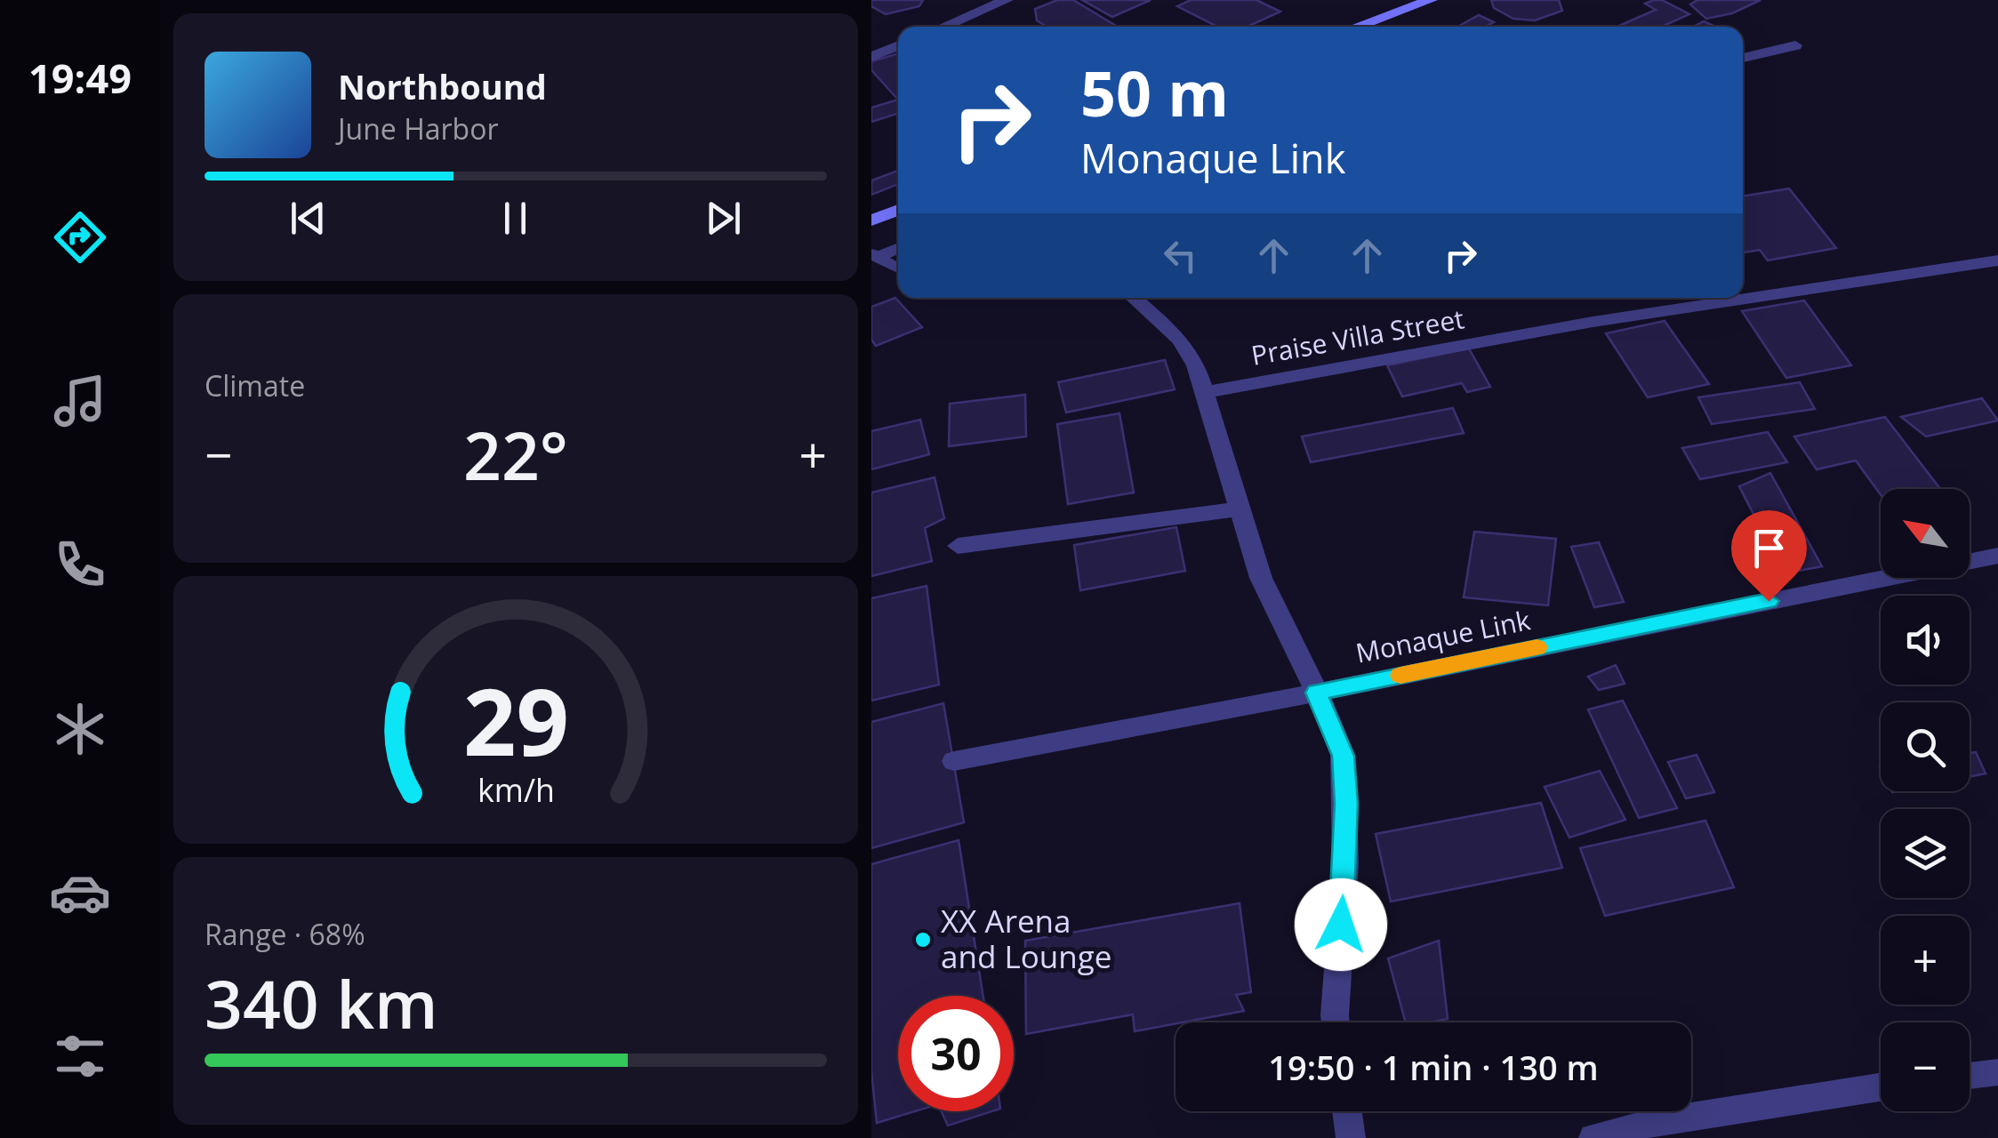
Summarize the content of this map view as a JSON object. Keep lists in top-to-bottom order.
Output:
{
  "streets": {
    "street": ["Praise Villa Street", "Monaque Link"]
  },
  "places": ["XX Arena and Lounge"],
  "north": "top left",
  "page": {
    "tabs": "19:49",
    "turn": ["50 m", "Monaque Link"],
    "song": ["Northbound", "June Harbor"],
    "tile": [
      "Climate",
      ["Range · 68%", "340 km"]
    ],
    "heat": ["−", "22°", "+"],
    "map_buttons": ["+", "−"],
    "limit": "30",
    "trip": "19:50 · 1 min · 130 m",
    "gauge": ["29", "km/h"]
  }
}
